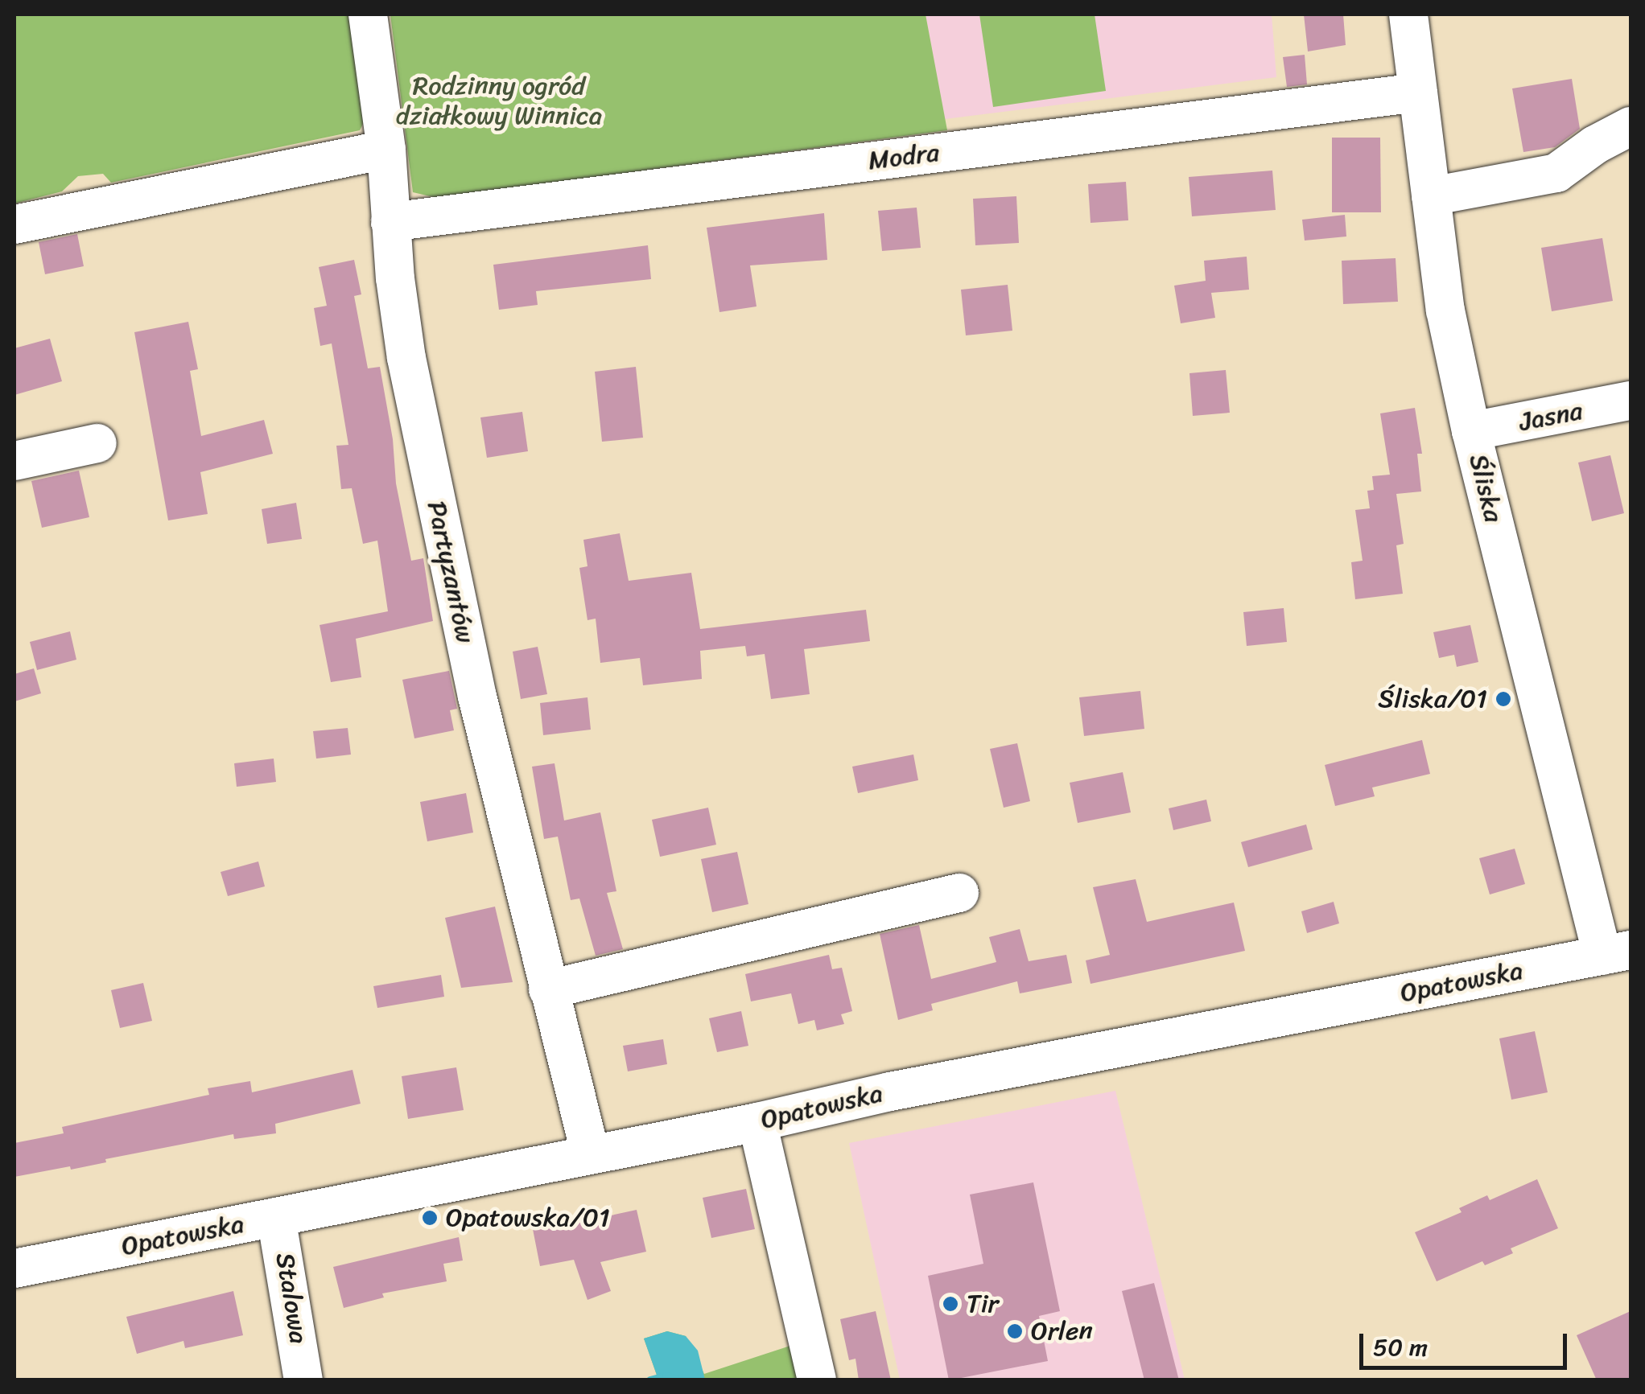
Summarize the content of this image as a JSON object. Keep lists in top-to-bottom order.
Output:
{
  "streets": {
    "street": [
      "Modra",
      "Jasna",
      "Śliska",
      "Partyzantów",
      "Opatowska",
      "Stalowa"
    ]
  },
  "crossings": [
    ["Modra", "Śliska"],
    ["Modra", "Partyzantów"],
    ["Jasna", "Śliska"],
    ["Śliska", "Opatowska"],
    ["Partyzantów", "Opatowska"],
    ["Opatowska", "Stalowa"]
  ],
  "parks": ["Rodzinny ogród działkowy Winnica"],
  "places": [
    "Śliska/01",
    "Opatowska/01",
    "Tir",
    "Orlen"
  ],
  "scale_bar": "50 m"
}
